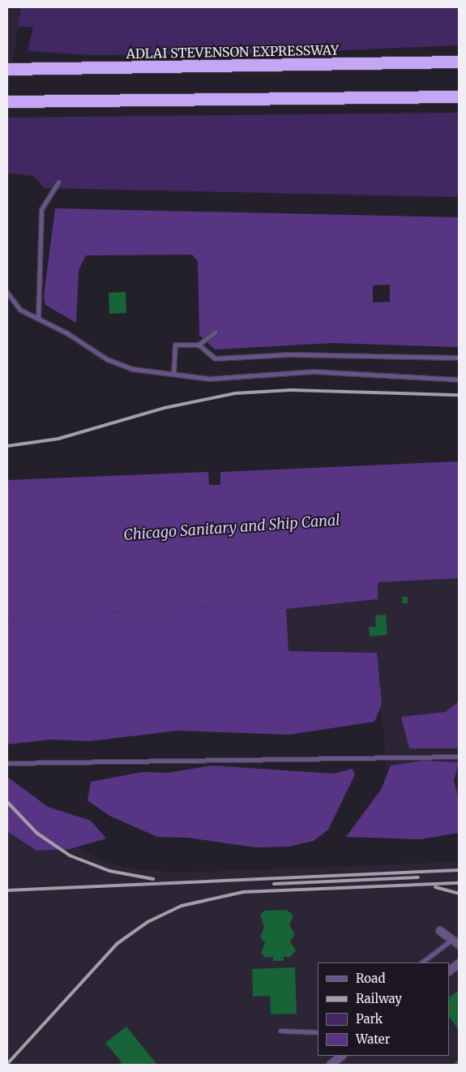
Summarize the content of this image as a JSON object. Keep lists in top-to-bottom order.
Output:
{
  "streets": {
    "highway": ["ADLAI STEVENSON EXPRESSWAY"]
  },
  "water": ["Chicago Sanitary and Ship Canal"],
  "legend": [
    "Road",
    "Railway",
    "Park",
    "Water"
  ]
}
